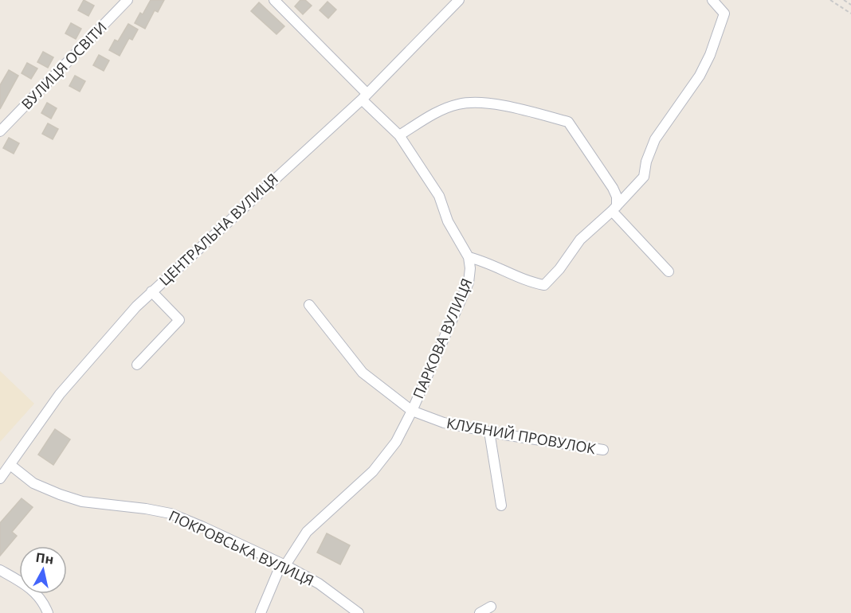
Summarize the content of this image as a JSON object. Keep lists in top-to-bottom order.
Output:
{
  "streets": {
    "street": [
      "ВУЛИЦЯ ОСВІТИ",
      "ЦЕНТРАЛЬНА ВУЛИЦЯ",
      "ПАРКОВА ВУЛИЦЯ",
      "КЛУБНИЙ ПРОВУЛОК",
      "ПОКРОВСЬКА ВУЛИЦЯ"
    ]
  },
  "crossings": [
    ["ЦЕНТРАЛЬНА ВУЛИЦЯ", "ПАРКОВА ВУЛИЦЯ"],
    ["ЦЕНТРАЛЬНА ВУЛИЦЯ", "ПОКРОВСЬКА ВУЛИЦЯ"],
    ["ПАРКОВА ВУЛИЦЯ", "КЛУБНИЙ ПРОВУЛОК"],
    ["ПАРКОВА ВУЛИЦЯ", "ПОКРОВСЬКА ВУЛИЦЯ"]
  ],
  "north": "top"
}
